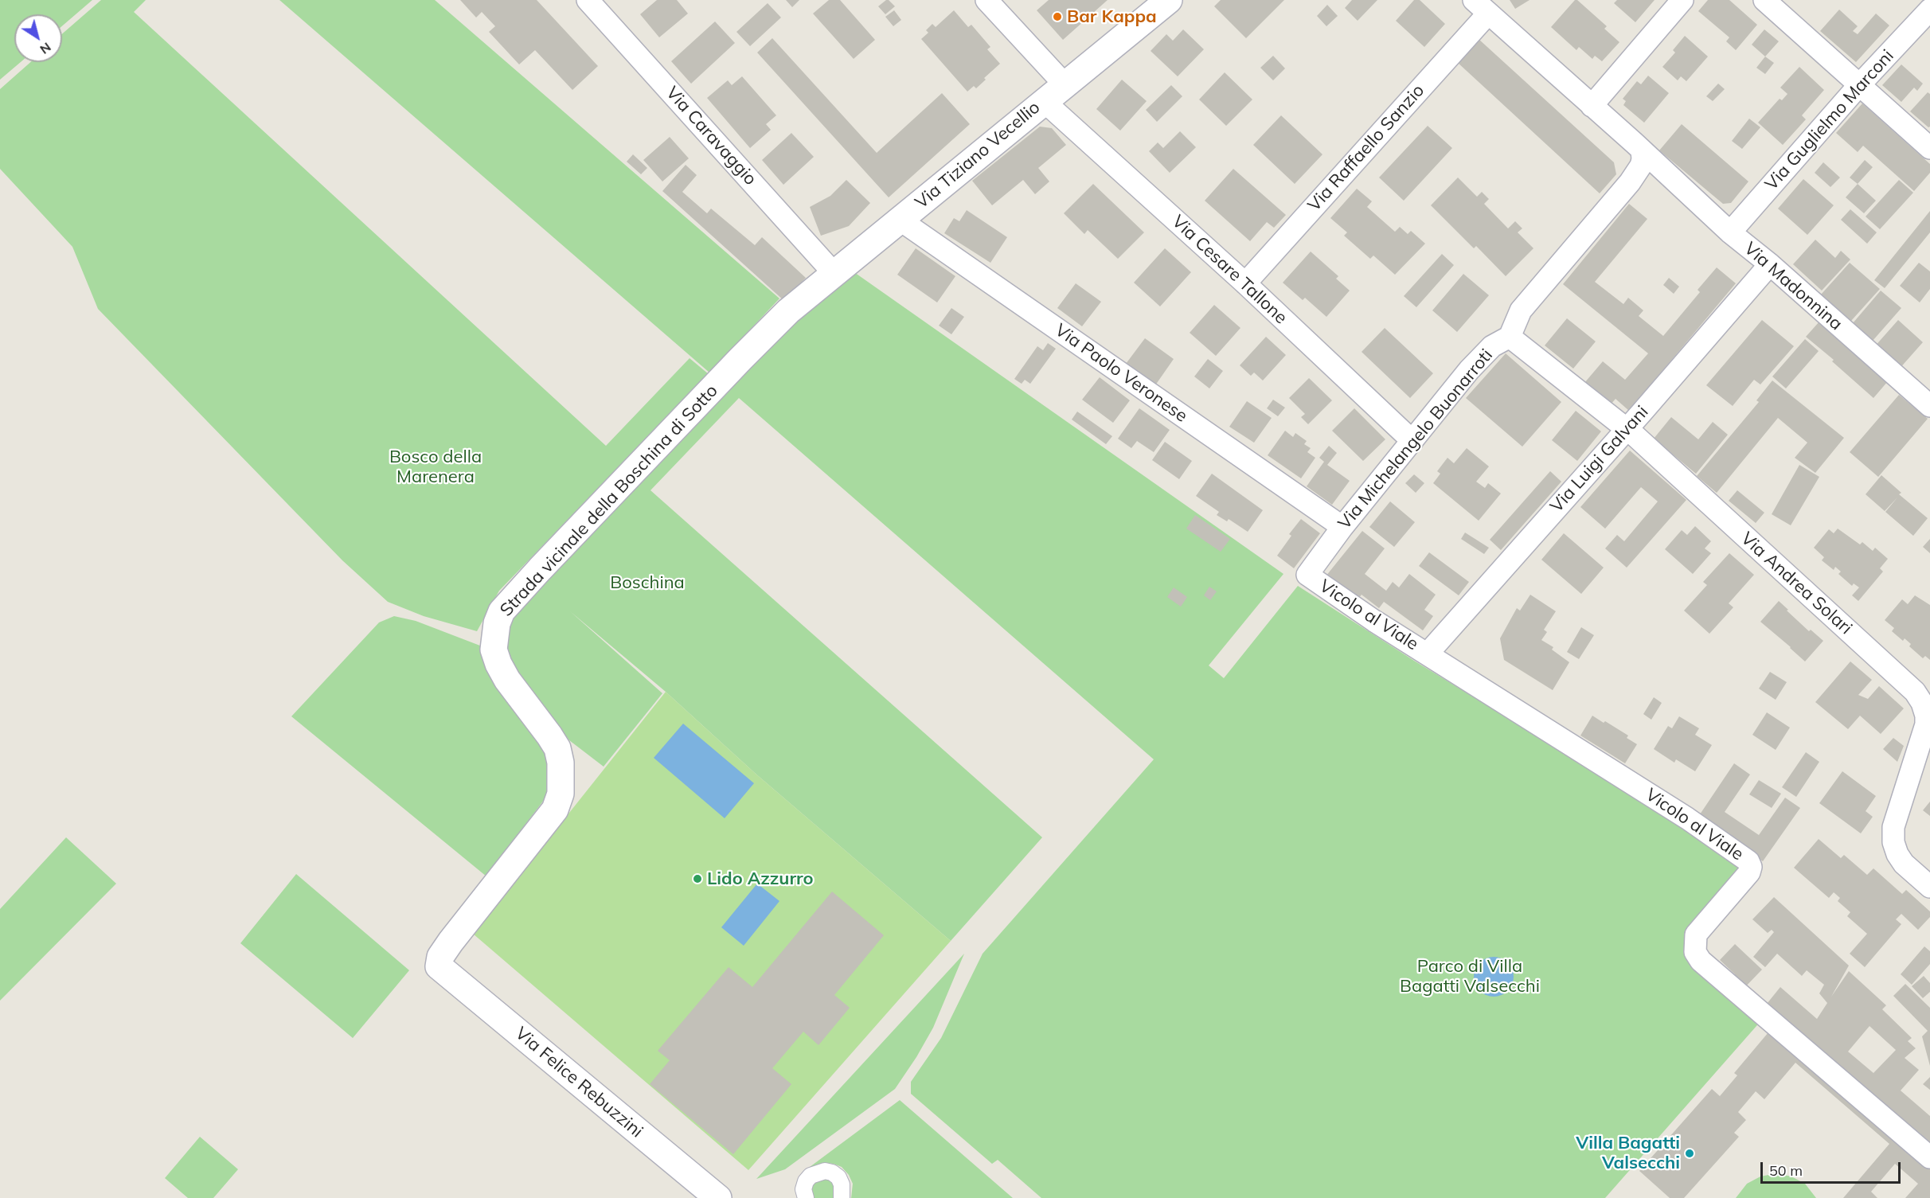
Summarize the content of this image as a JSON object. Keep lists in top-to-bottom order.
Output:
{
  "streets": {
    "street": [
      "Via Guglielmo Marconi",
      "Via Caravaggio",
      "Via Raffaello Sanzio",
      "Via Tiziano Vecellio",
      "Via Cesare Tallone",
      "Via Madonnina",
      "Via Paolo Veronese",
      "Via Michelangelo Buonarroti",
      "Via Luigi Galvani",
      "Strada vicinale della Boschina di Sotto",
      "Via Andrea Solari",
      "Vicolo al Viale",
      "Via Felice Rebuzzini"
    ]
  },
  "crossings": [
    ["Via Guglielmo Marconi", "Via Madonnina"],
    ["Via Caravaggio", "Via Tiziano Vecellio"],
    ["Via Raffaello Sanzio", "Via Cesare Tallone"],
    ["Via Raffaello Sanzio", "Via Madonnina"],
    ["Via Tiziano Vecellio", "Via Cesare Tallone"],
    ["Via Tiziano Vecellio", "Via Paolo Veronese"],
    ["Via Tiziano Vecellio", "Strada vicinale della Boschina di Sotto"],
    ["Via Cesare Tallone", "Via Michelangelo Buonarroti"],
    ["Via Madonnina", "Via Michelangelo Buonarroti"],
    ["Via Madonnina", "Via Luigi Galvani"],
    ["Via Paolo Veronese", "Via Michelangelo Buonarroti"],
    ["Via Michelangelo Buonarroti", "Via Andrea Solari"],
    ["Via Michelangelo Buonarroti", "Vicolo al Viale"],
    ["Via Luigi Galvani", "Via Andrea Solari"],
    ["Via Luigi Galvani", "Vicolo al Viale"],
    ["Strada vicinale della Boschina di Sotto", "Via Felice Rebuzzini"]
  ],
  "parks": ["Bosco della Marenera", "Boschina", "Parco di Villa Bagatti Valsecchi"],
  "places": ["Bar Kappa", "Lido Azzurro", "Villa Bagatti Valsecchi"],
  "scale_bar": "50 m",
  "north": "bottom right"
}
